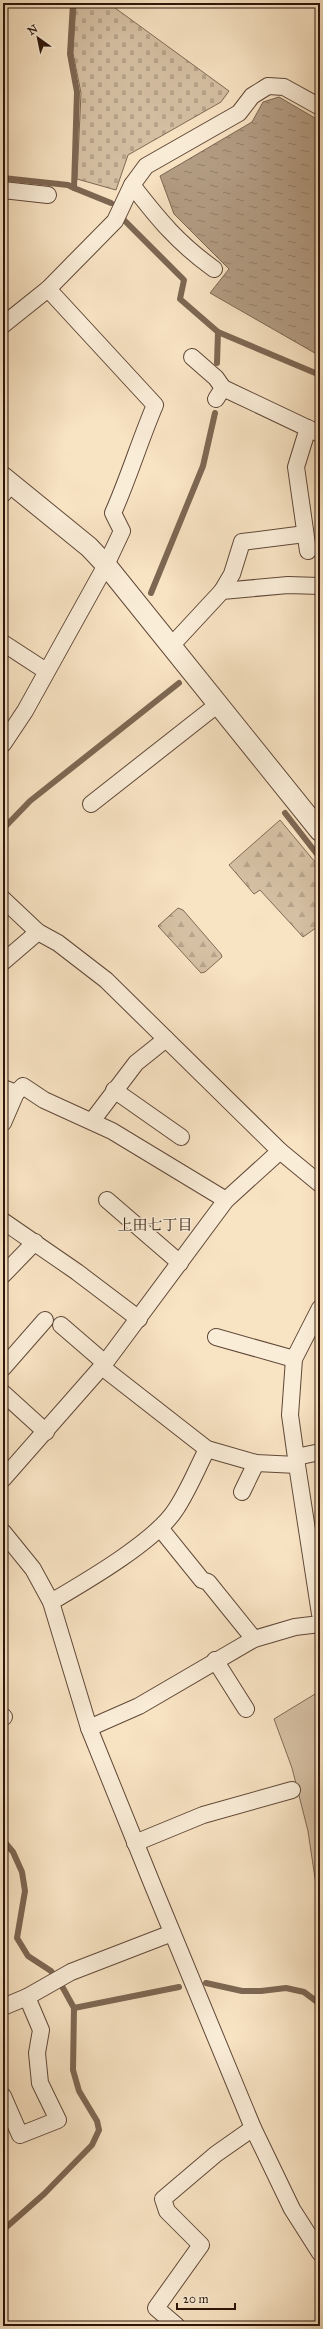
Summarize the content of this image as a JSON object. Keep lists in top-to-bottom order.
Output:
{
  "districts": ["上田七丁目"],
  "scale_bar": "20 m",
  "north": "top left"
}
